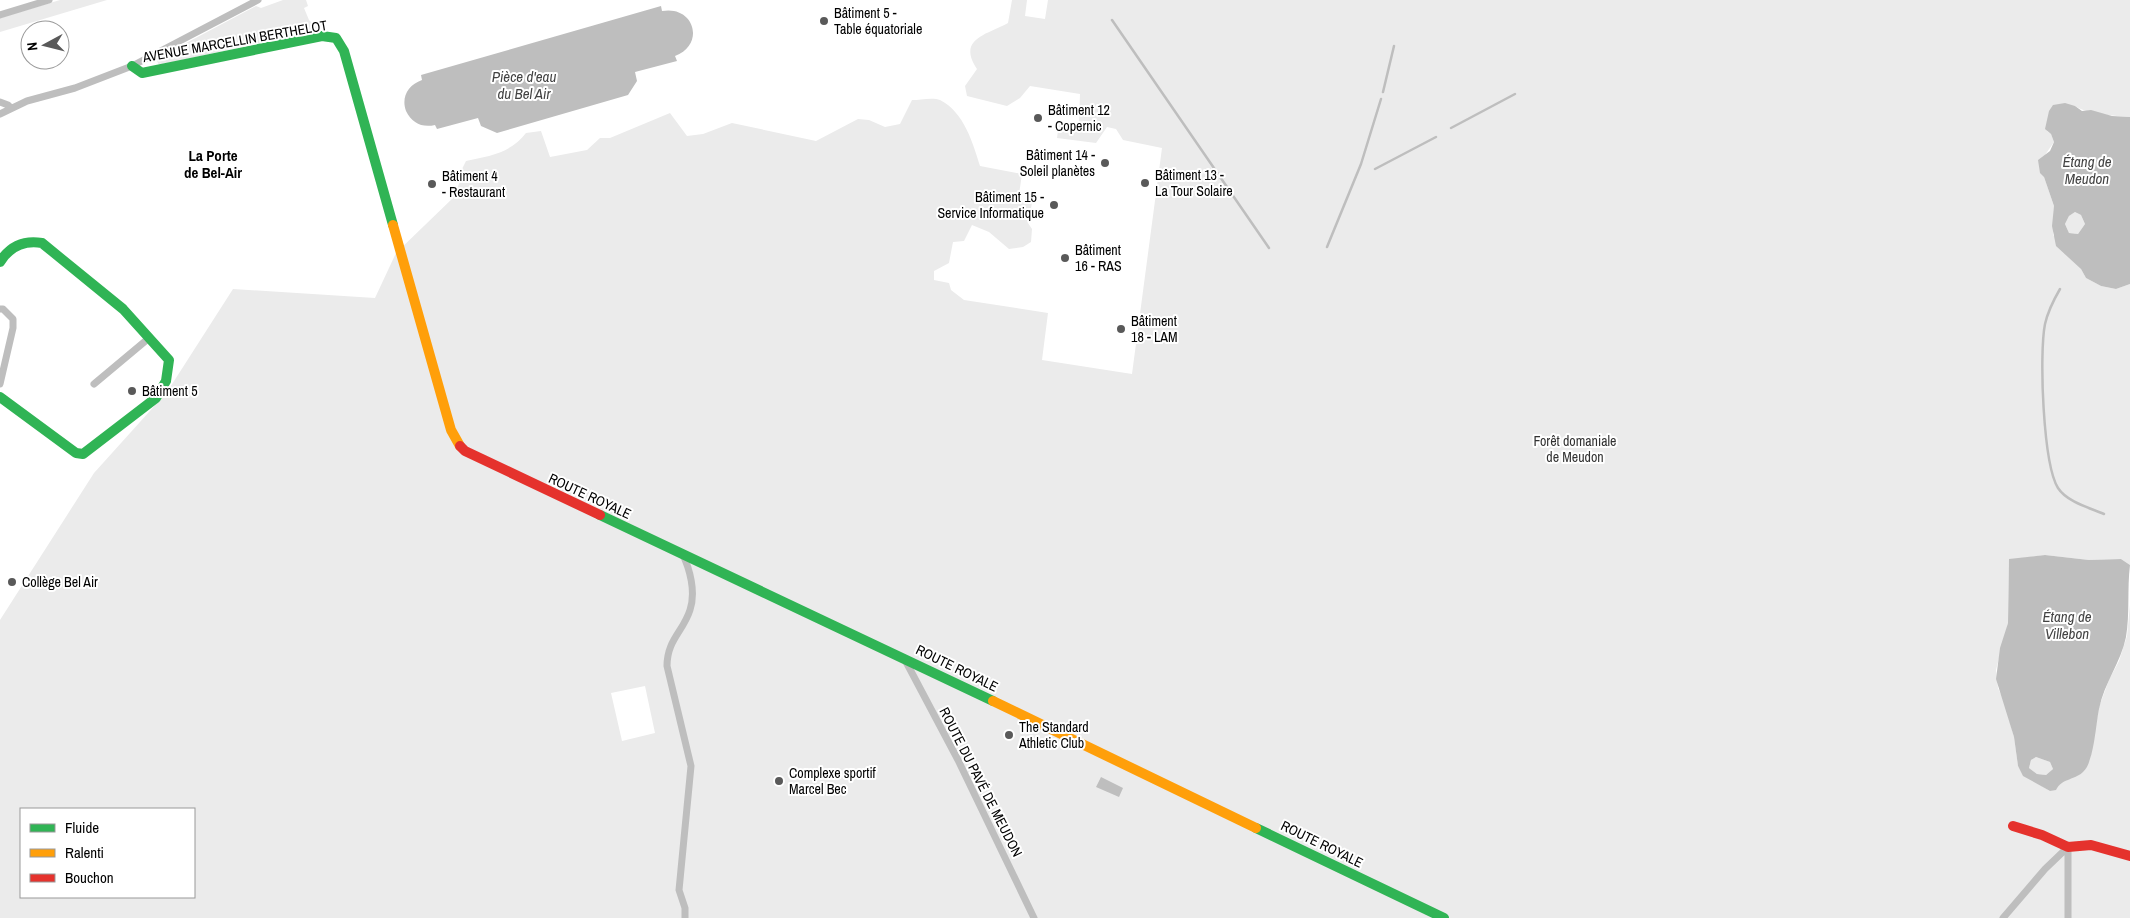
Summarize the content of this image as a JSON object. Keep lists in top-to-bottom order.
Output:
{
  "streets": {
    "street": ["AVENUE MARCELLIN BERTHELOT", "ROUTE ROYALE", "ROUTE DU PAVÉ DE MEUDON"]
  },
  "crossings": [
    ["AVENUE MARCELLIN BERTHELOT", "ROUTE ROYALE"],
    ["ROUTE ROYALE", "ROUTE DU PAVÉ DE MEUDON"]
  ],
  "districts": ["La Porte de Bel-Air"],
  "water": ["Pièce d'eau du Bel Air", "Étang de Meudon", "Étang de Villebon"],
  "parks": ["Forêt domaniale de Meudon"],
  "places": [
    "Bâtiment 5 - Table équatoriale",
    "Bâtiment 12 - Copernic",
    "Bâtiment 14 - Soleil planètes",
    "Bâtiment 13 - La Tour Solaire",
    "Bâtiment 4 - Restaurant",
    "Bâtiment 15 - Service Informatique",
    "Bâtiment 16 - RAS",
    "Bâtiment 18 - LAM",
    "Bâtiment 5",
    "Collège Bel Air",
    "The Standard Athletic Club",
    "Complexe sportif Marcel Bec"
  ],
  "legend": ["Fluide", "Ralenti", "Bouchon"],
  "north": "left"
}
